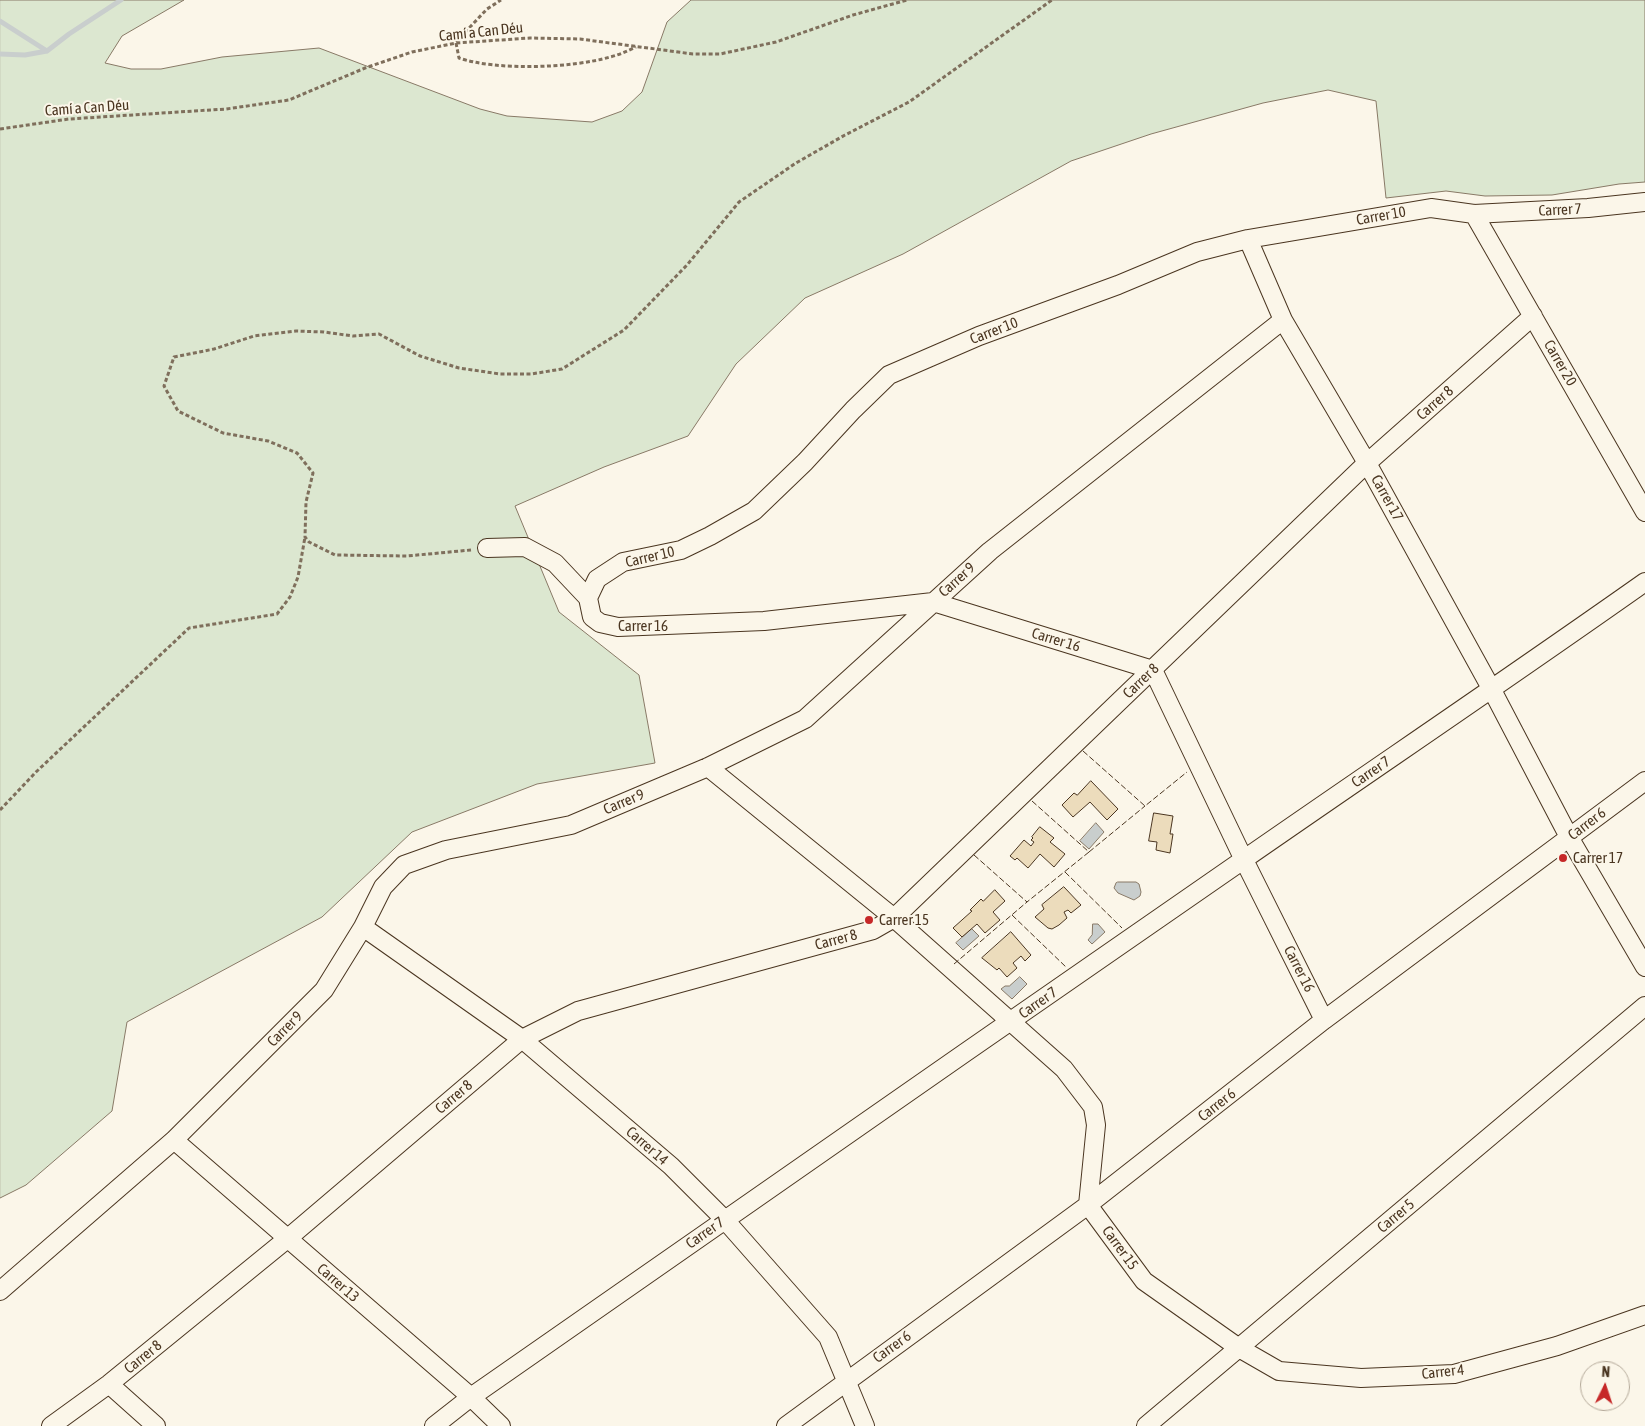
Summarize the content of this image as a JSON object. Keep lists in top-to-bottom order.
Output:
{
  "streets": {
    "street": [
      "Carrer 7",
      "Carrer 10",
      "Carrer 20",
      "Carrer 8",
      "Carrer 17",
      "Carrer 9",
      "Carrer 16",
      "Carrer 6",
      "Carrer 14",
      "Carrer 5",
      "Carrer 15",
      "Carrer 13",
      "Carrer 4"
    ],
    "path": ["Camí a Can Déu"]
  },
  "crossings": [
    ["Carrer 7", "Carrer 10"],
    ["Carrer 7", "Carrer 20"],
    ["Carrer 7", "Carrer 17"],
    ["Carrer 7", "Carrer 16"],
    ["Carrer 7", "Carrer 14"],
    ["Carrer 7", "Carrer 13"],
    ["Carrer 10", "Carrer 20"],
    ["Carrer 10", "Carrer 17"],
    ["Carrer 10", "Carrer 16"],
    ["Carrer 20", "Carrer 8"],
    ["Carrer 8", "Carrer 17"],
    ["Carrer 8", "Carrer 16"],
    ["Carrer 8", "Carrer 14"],
    ["Carrer 8", "Carrer 13"],
    ["Carrer 17", "Carrer 9"],
    ["Carrer 17", "Carrer 6"],
    ["Carrer 9", "Carrer 16"],
    ["Carrer 9", "Carrer 14"],
    ["Carrer 9", "Carrer 13"],
    ["Carrer 16", "Carrer 6"],
    ["Carrer 6", "Carrer 14"],
    ["Carrer 6", "Carrer 15"],
    ["Carrer 5", "Carrer 15"],
    ["Carrer 5", "Carrer 4"],
    ["Carrer 15", "Carrer 4"]
  ],
  "places": ["Carrer 17", "Carrer 15"],
  "north": "top"
}
